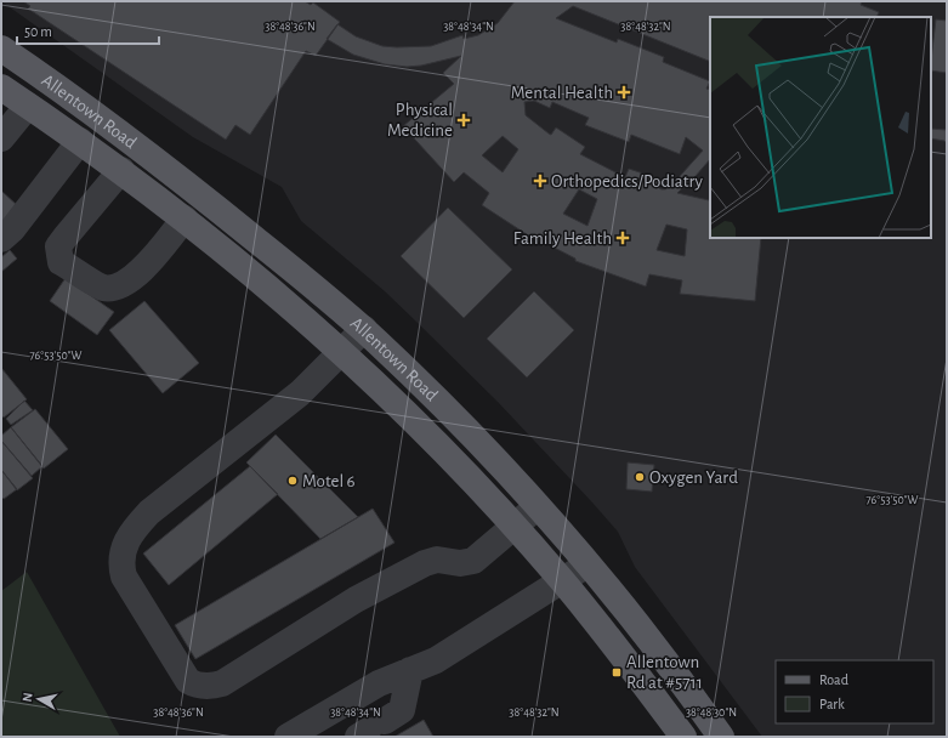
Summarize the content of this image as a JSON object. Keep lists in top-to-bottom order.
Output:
{
  "streets": {
    "main road": ["Allentown Road"]
  },
  "places": {
    "health": [
      "Mental Health",
      "Physical Medicine",
      "Orthopedics/Podiatry",
      "Family Health"
    ],
    "other": ["Oxygen Yard", "Motel 6"],
    "transit": ["Allentown Rd at #5711"]
  },
  "legend": ["Road", "Park"],
  "scale_bar": "50 m",
  "north": "left",
  "coordinates": [
    "38°48'36\"N",
    "38°48'34\"N",
    "38°48'32\"N",
    "76°53'50\"W",
    "38°48'30\"N"
  ]
}
